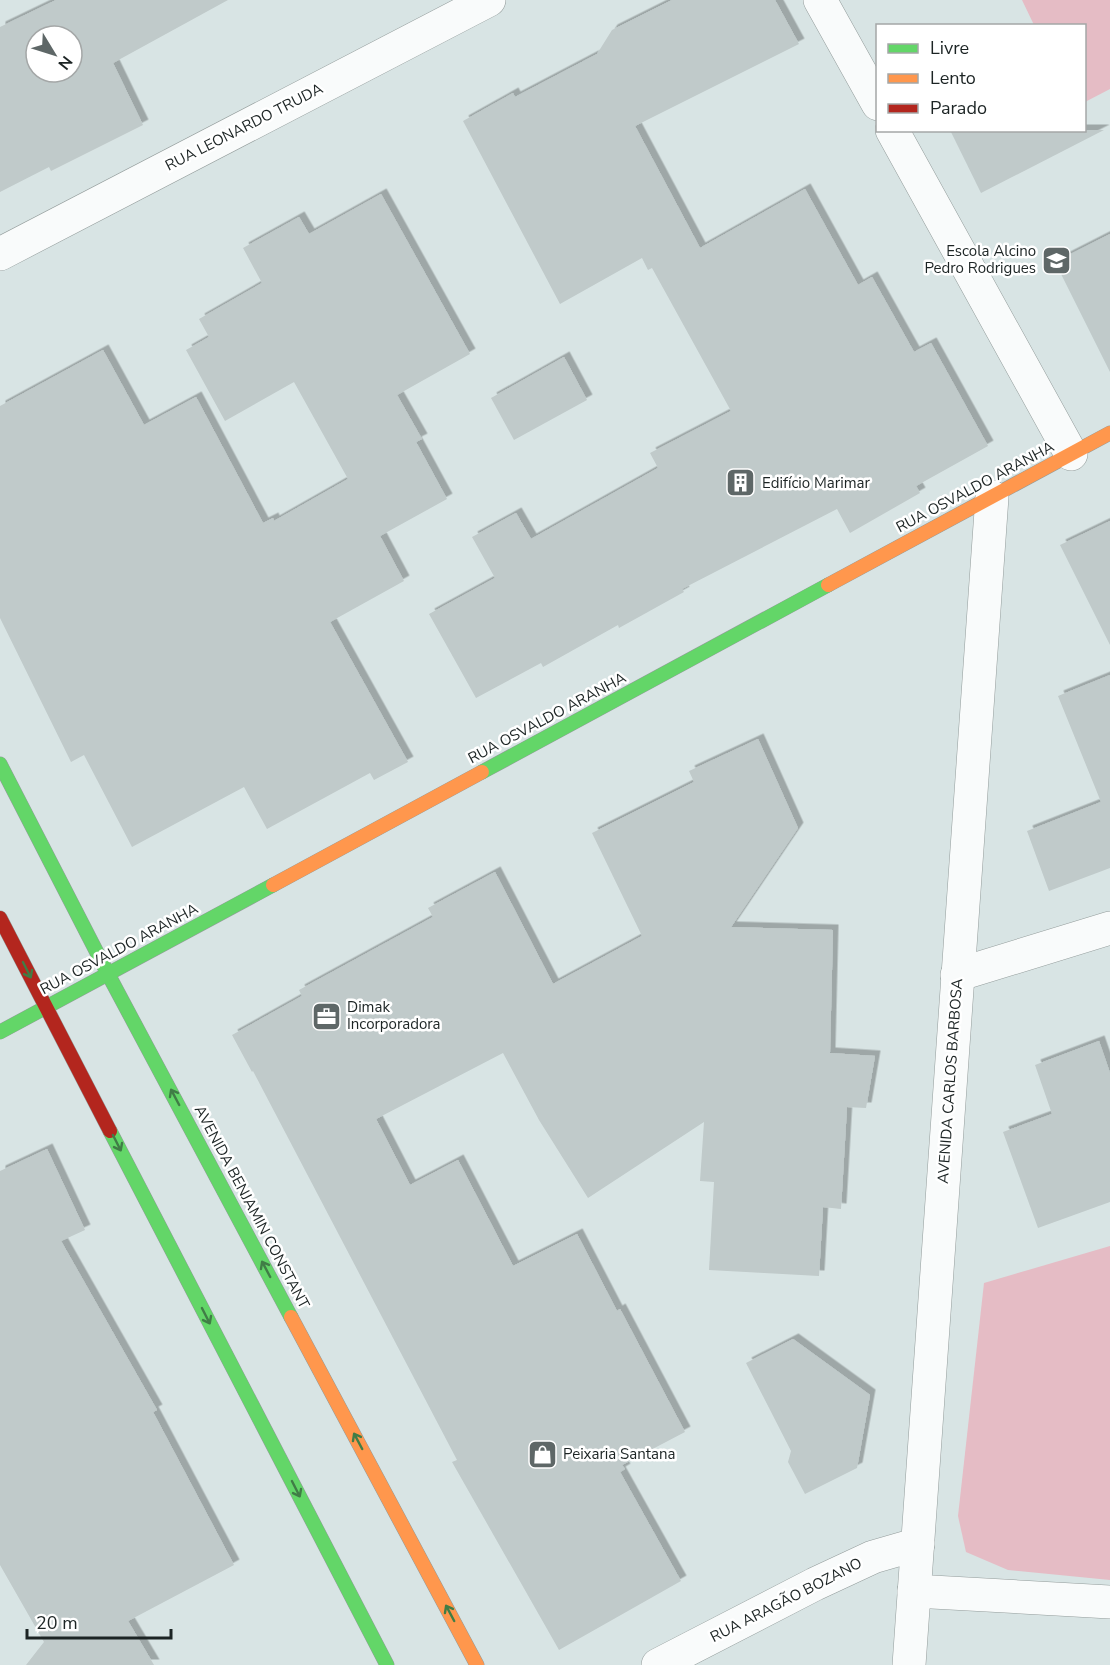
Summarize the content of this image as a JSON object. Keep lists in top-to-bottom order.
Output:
{
  "streets": {
    "main road": ["RUA OSVALDO ARANHA", "AVENIDA BENJAMIN CONSTANT"],
    "street": ["RUA LEONARDO TRUDA", "AVENIDA CARLOS BARBOSA", "RUA ARAGÃO BOZANO"]
  },
  "crossings": [
    ["RUA OSVALDO ARANHA", "AVENIDA CARLOS BARBOSA"],
    ["RUA OSVALDO ARANHA", "AVENIDA BENJAMIN CONSTANT"],
    ["AVENIDA CARLOS BARBOSA", "RUA ARAGÃO BOZANO"]
  ],
  "places": {
    "school or university": ["Escola Alcino Pedro Rodrigues"],
    "building": ["Edifício Marimar"],
    "office": ["Dimak Incorporadora"],
    "shop": ["Peixaria Santana"]
  },
  "legend": ["Livre", "Lento", "Parado"],
  "scale_bar": "20 m",
  "north": "bottom right"
}
